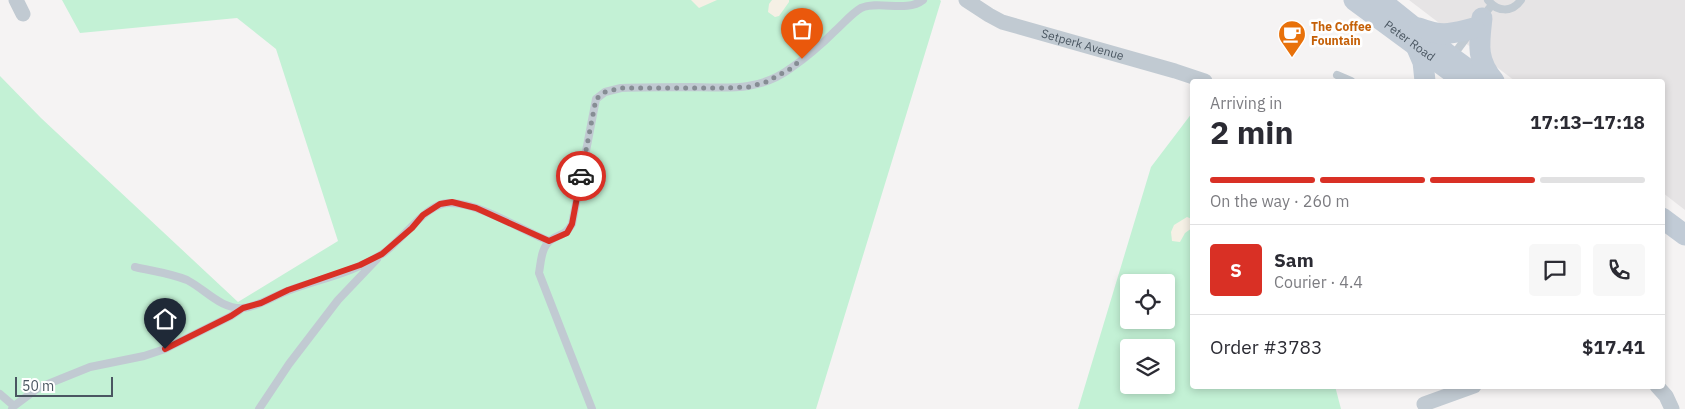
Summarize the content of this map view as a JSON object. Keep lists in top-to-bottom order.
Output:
{
  "streets": {
    "main road": ["Peter Road"],
    "street": ["Setperk Avenue"]
  },
  "places": {
    "cafe": ["The Coffee Fountain"]
  },
  "scale_bar": "50 m",
  "page": {
    "heading": ["2 min", "Arriving in", "17:13–17:18"],
    "panel": [
      "Sam",
      "Courier · 4.4",
      "Order #3783",
      "$17.41"
    ],
    "bar": "On the way · 260 m",
    "round": "S",
    "scale": "50 m"
  }
}
